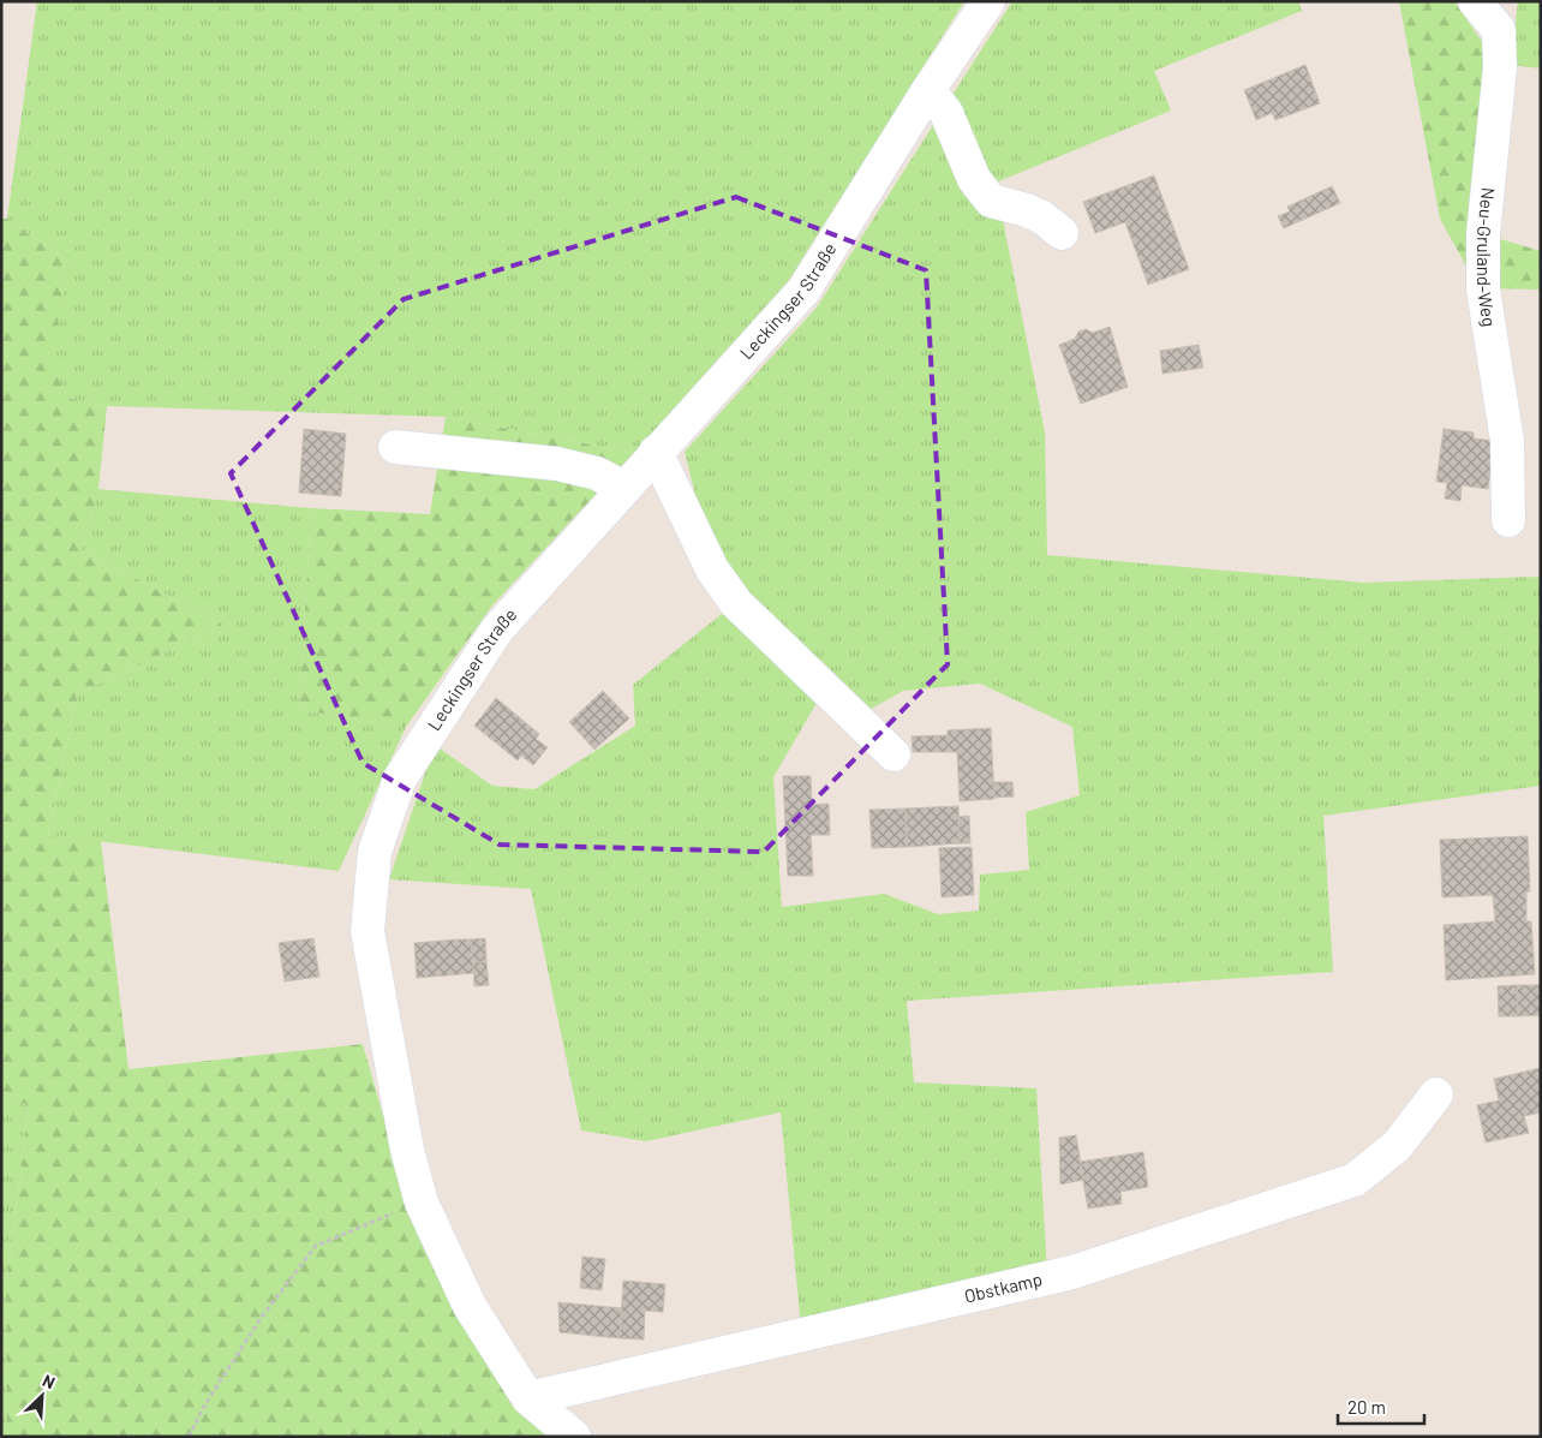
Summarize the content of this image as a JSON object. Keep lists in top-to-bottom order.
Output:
{
  "streets": {
    "street": ["Neu-Gruland-Weg", "Leckingser Straße", "Obstkamp"]
  },
  "crossings": [
    ["Leckingser Straße", "Obstkamp"]
  ],
  "scale_bar": "20 m",
  "north": "top right"
}
